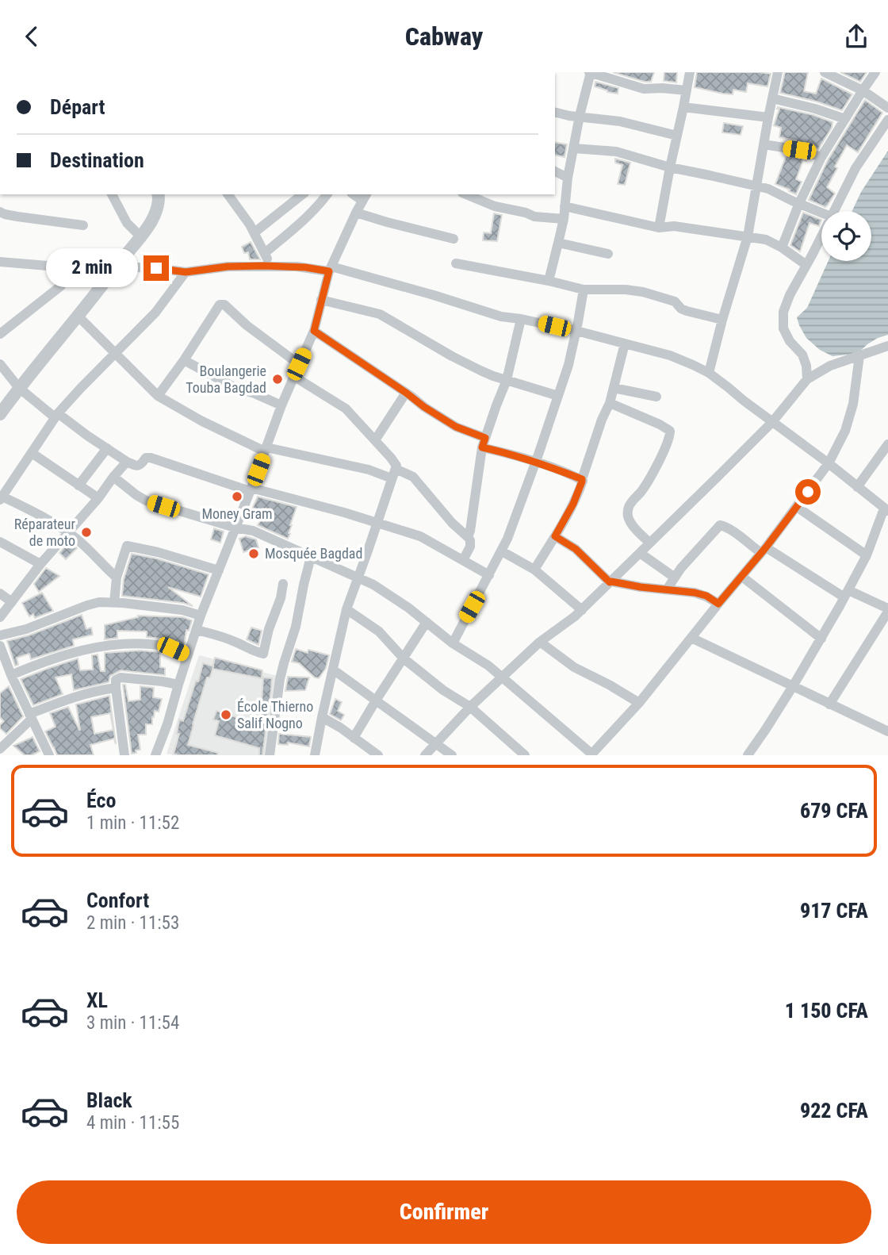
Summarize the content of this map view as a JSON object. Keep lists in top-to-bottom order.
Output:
{
  "places": [
    "Boulangerie Touba Bagdad",
    "Money Gram",
    "Réparateur de moto",
    "Mosquée Bagdad",
    "École Thierno Salif Nogno"
  ],
  "page": {
    "header": "Cabway",
    "banner": ["Départ", "Destination"],
    "bubble": "2 min",
    "list": [
      {
        "name": "Éco",
        "note": "1 min · 11:52",
        "value": "679 CFA"
      },
      {
        "name": "Confort",
        "note": "2 min · 11:53",
        "value": "917 CFA"
      },
      {
        "name": "XL",
        "note": "3 min · 11:54",
        "value": "1 150 CFA"
      },
      {
        "name": "Black",
        "note": "4 min · 11:55",
        "value": "922 CFA"
      }
    ],
    "buttons": "Confirmer"
  }
}
